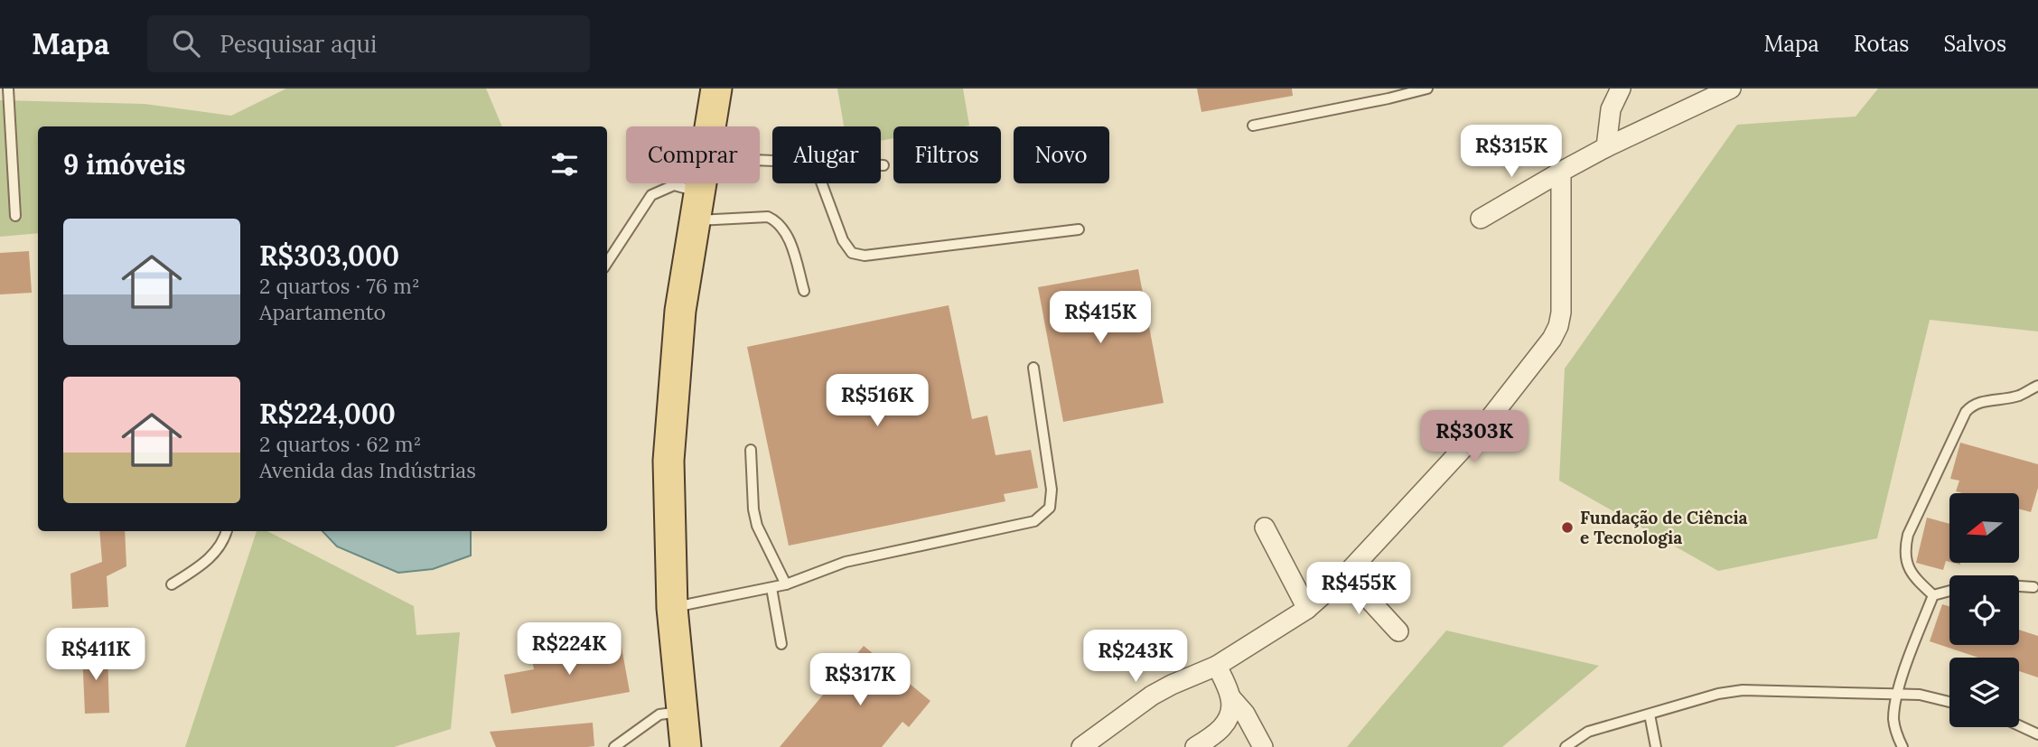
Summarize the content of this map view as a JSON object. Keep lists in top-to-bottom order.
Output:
{
  "places": ["Fundação de Ciência e Tecnologia"],
  "north": "left",
  "page": {
    "header": "Mapa",
    "search": "Pesquisar aqui",
    "nav": ["Mapa", "Rotas", "Salvos"],
    "price": [
      "R$315K",
      "R$415K",
      "R$516K",
      "R$303K",
      "R$455K",
      "R$224K",
      "R$411K",
      "R$243K",
      "R$317K"
    ],
    "chip": [
      "Comprar",
      "Alugar",
      "Filtros",
      "Novo"
    ],
    "heading": "9 imóveis",
    "list": [
      {
        "name": "R$303,000",
        "note": "2 quartos · 76 m² · Apartamento"
      },
      {
        "name": "R$224,000",
        "note": "2 quartos · 62 m² · Avenida das Indústrias"
      }
    ]
  }
}
